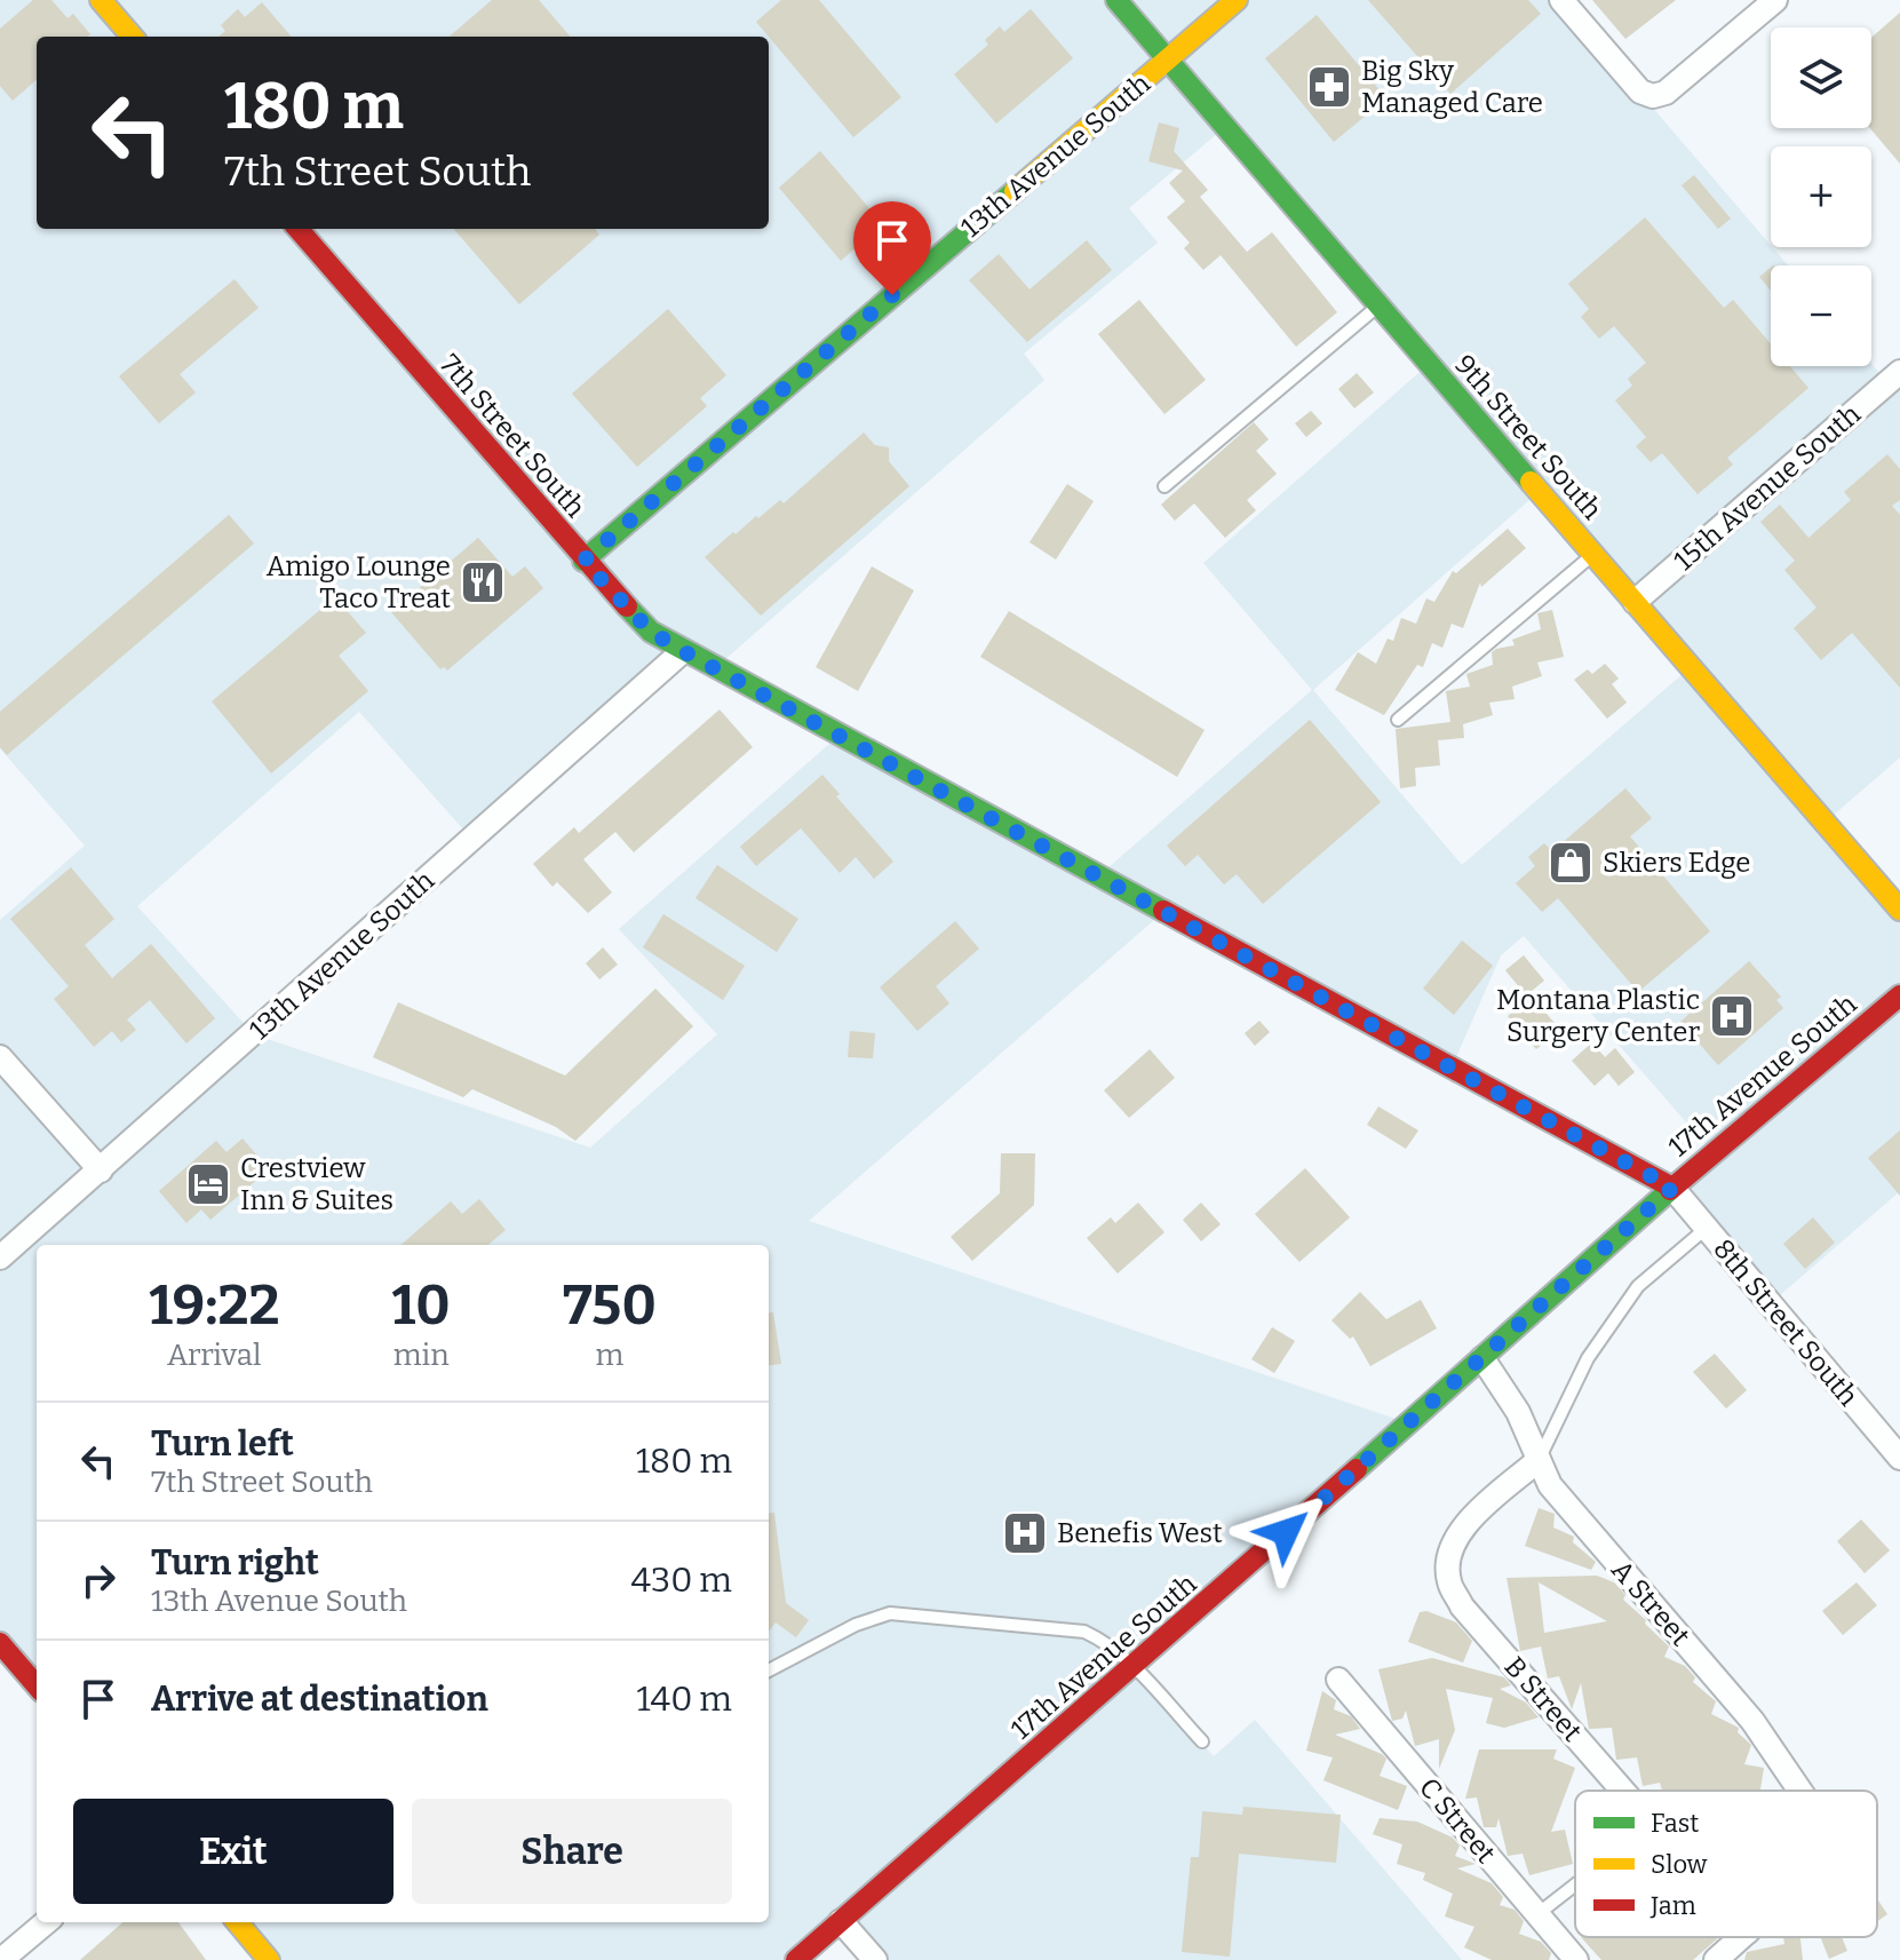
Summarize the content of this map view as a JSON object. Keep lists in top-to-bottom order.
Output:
{
  "streets": {
    "street": [
      "13th Avenue South",
      "7th Street South",
      "9th Street South",
      "15th Avenue South",
      "17th Avenue South",
      "8th Street South",
      "A Street",
      "B Street",
      "C Street"
    ]
  },
  "crossings": [
    ["13th Avenue South", "7th Street South"],
    ["13th Avenue South", "9th Street South"],
    ["7th Street South", "17th Avenue South"],
    ["7th Street South", "8th Street South"],
    ["9th Street South", "15th Avenue South"],
    ["17th Avenue South", "8th Street South"],
    ["17th Avenue South", "A Street"],
    ["A Street", "B Street"]
  ],
  "places": {
    "pharmacy": ["Big Sky Managed Care"],
    "restaurant": ["Amigo Lounge Taco Treat"],
    "shop": ["Skiers Edge"],
    "hospital": ["Montana Plastic Surgery Center", "Benefis West"],
    "hotel": ["Crestview Inn & Suites"]
  },
  "legend": ["Fast", "Slow", "Jam"],
  "page": {
    "map_buttons": ["+", "−"],
    "turn": ["180 m", "7th Street South"],
    "eta": [
      "19:22",
      "Arrival",
      "10",
      "min",
      "750",
      "m"
    ],
    "list": [
      {
        "name": "Turn left",
        "note": "7th Street South",
        "value": "180 m"
      },
      {
        "name": "Turn right",
        "note": "13th Avenue South",
        "value": "430 m"
      },
      {
        "name": "Arrive at destination",
        "value": "140 m"
      }
    ],
    "buttons": ["Exit", "Share"]
  }
}
